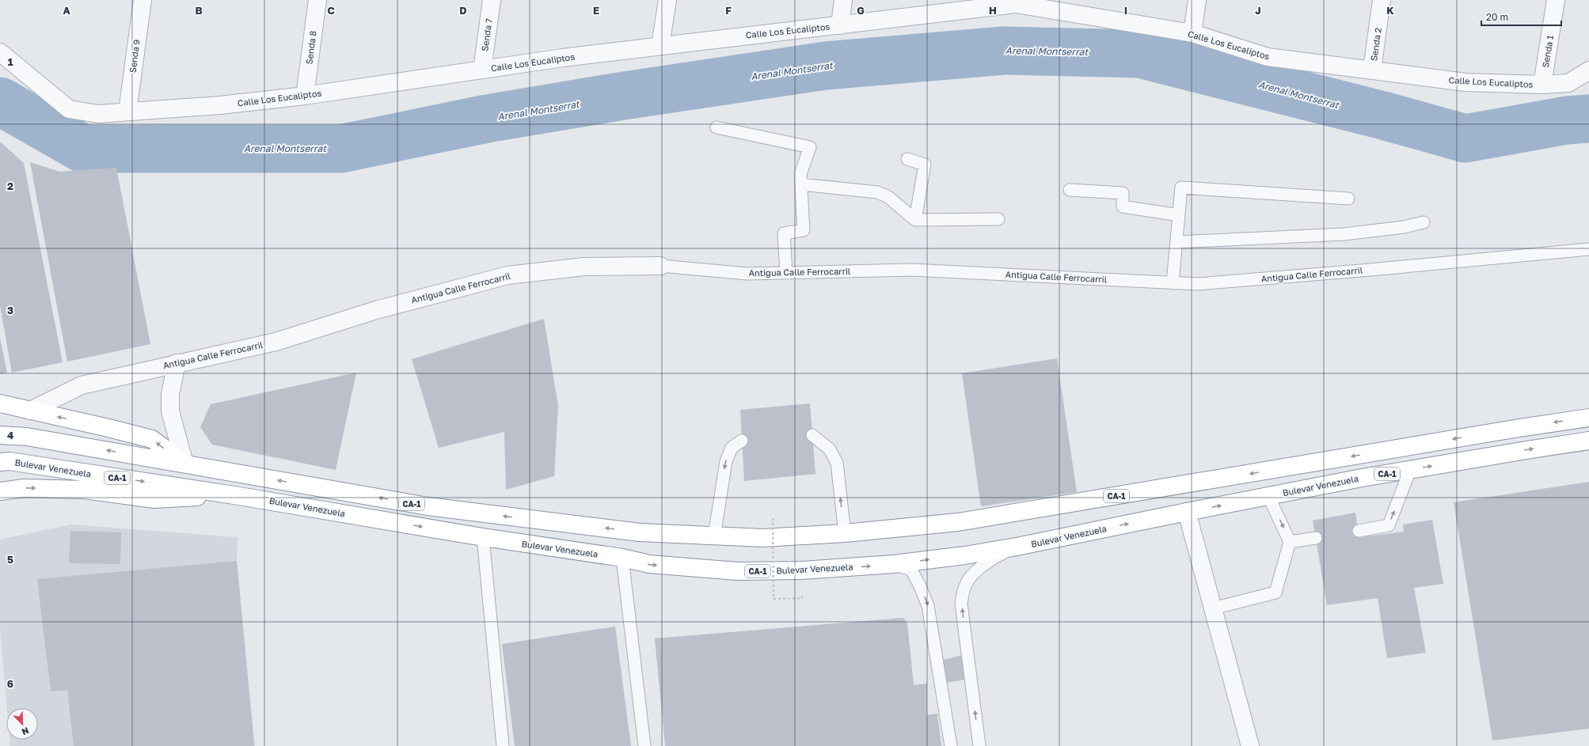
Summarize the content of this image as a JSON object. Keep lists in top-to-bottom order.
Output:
{
  "streets": {
    "highway": ["Bulevar Venezuela", "CA-1"],
    "street": [
      "Calle Los Eucaliptos",
      "Senda 7",
      "Senda 2",
      "Senda 8",
      "Senda 1",
      "Senda 9",
      "Antigua Calle Ferrocarril"
    ]
  },
  "crossings": [
    ["Calle Los Eucaliptos", "Senda 7"],
    ["Calle Los Eucaliptos", "Senda 2"],
    ["Calle Los Eucaliptos", "Senda 8"],
    ["Calle Los Eucaliptos", "Senda 1"],
    ["Calle Los Eucaliptos", "Senda 9"]
  ],
  "water": ["Arenal Montserrat"],
  "scale_bar": "20 m",
  "north": "bottom right",
  "grid": {
    "columns": [
      "A",
      "B",
      "C",
      "D",
      "E",
      "F",
      "G",
      "H",
      "I",
      "J",
      "K"
    ],
    "rows": [
      "1",
      "2",
      "3",
      "4",
      "5",
      "6"
    ]
  }
}
